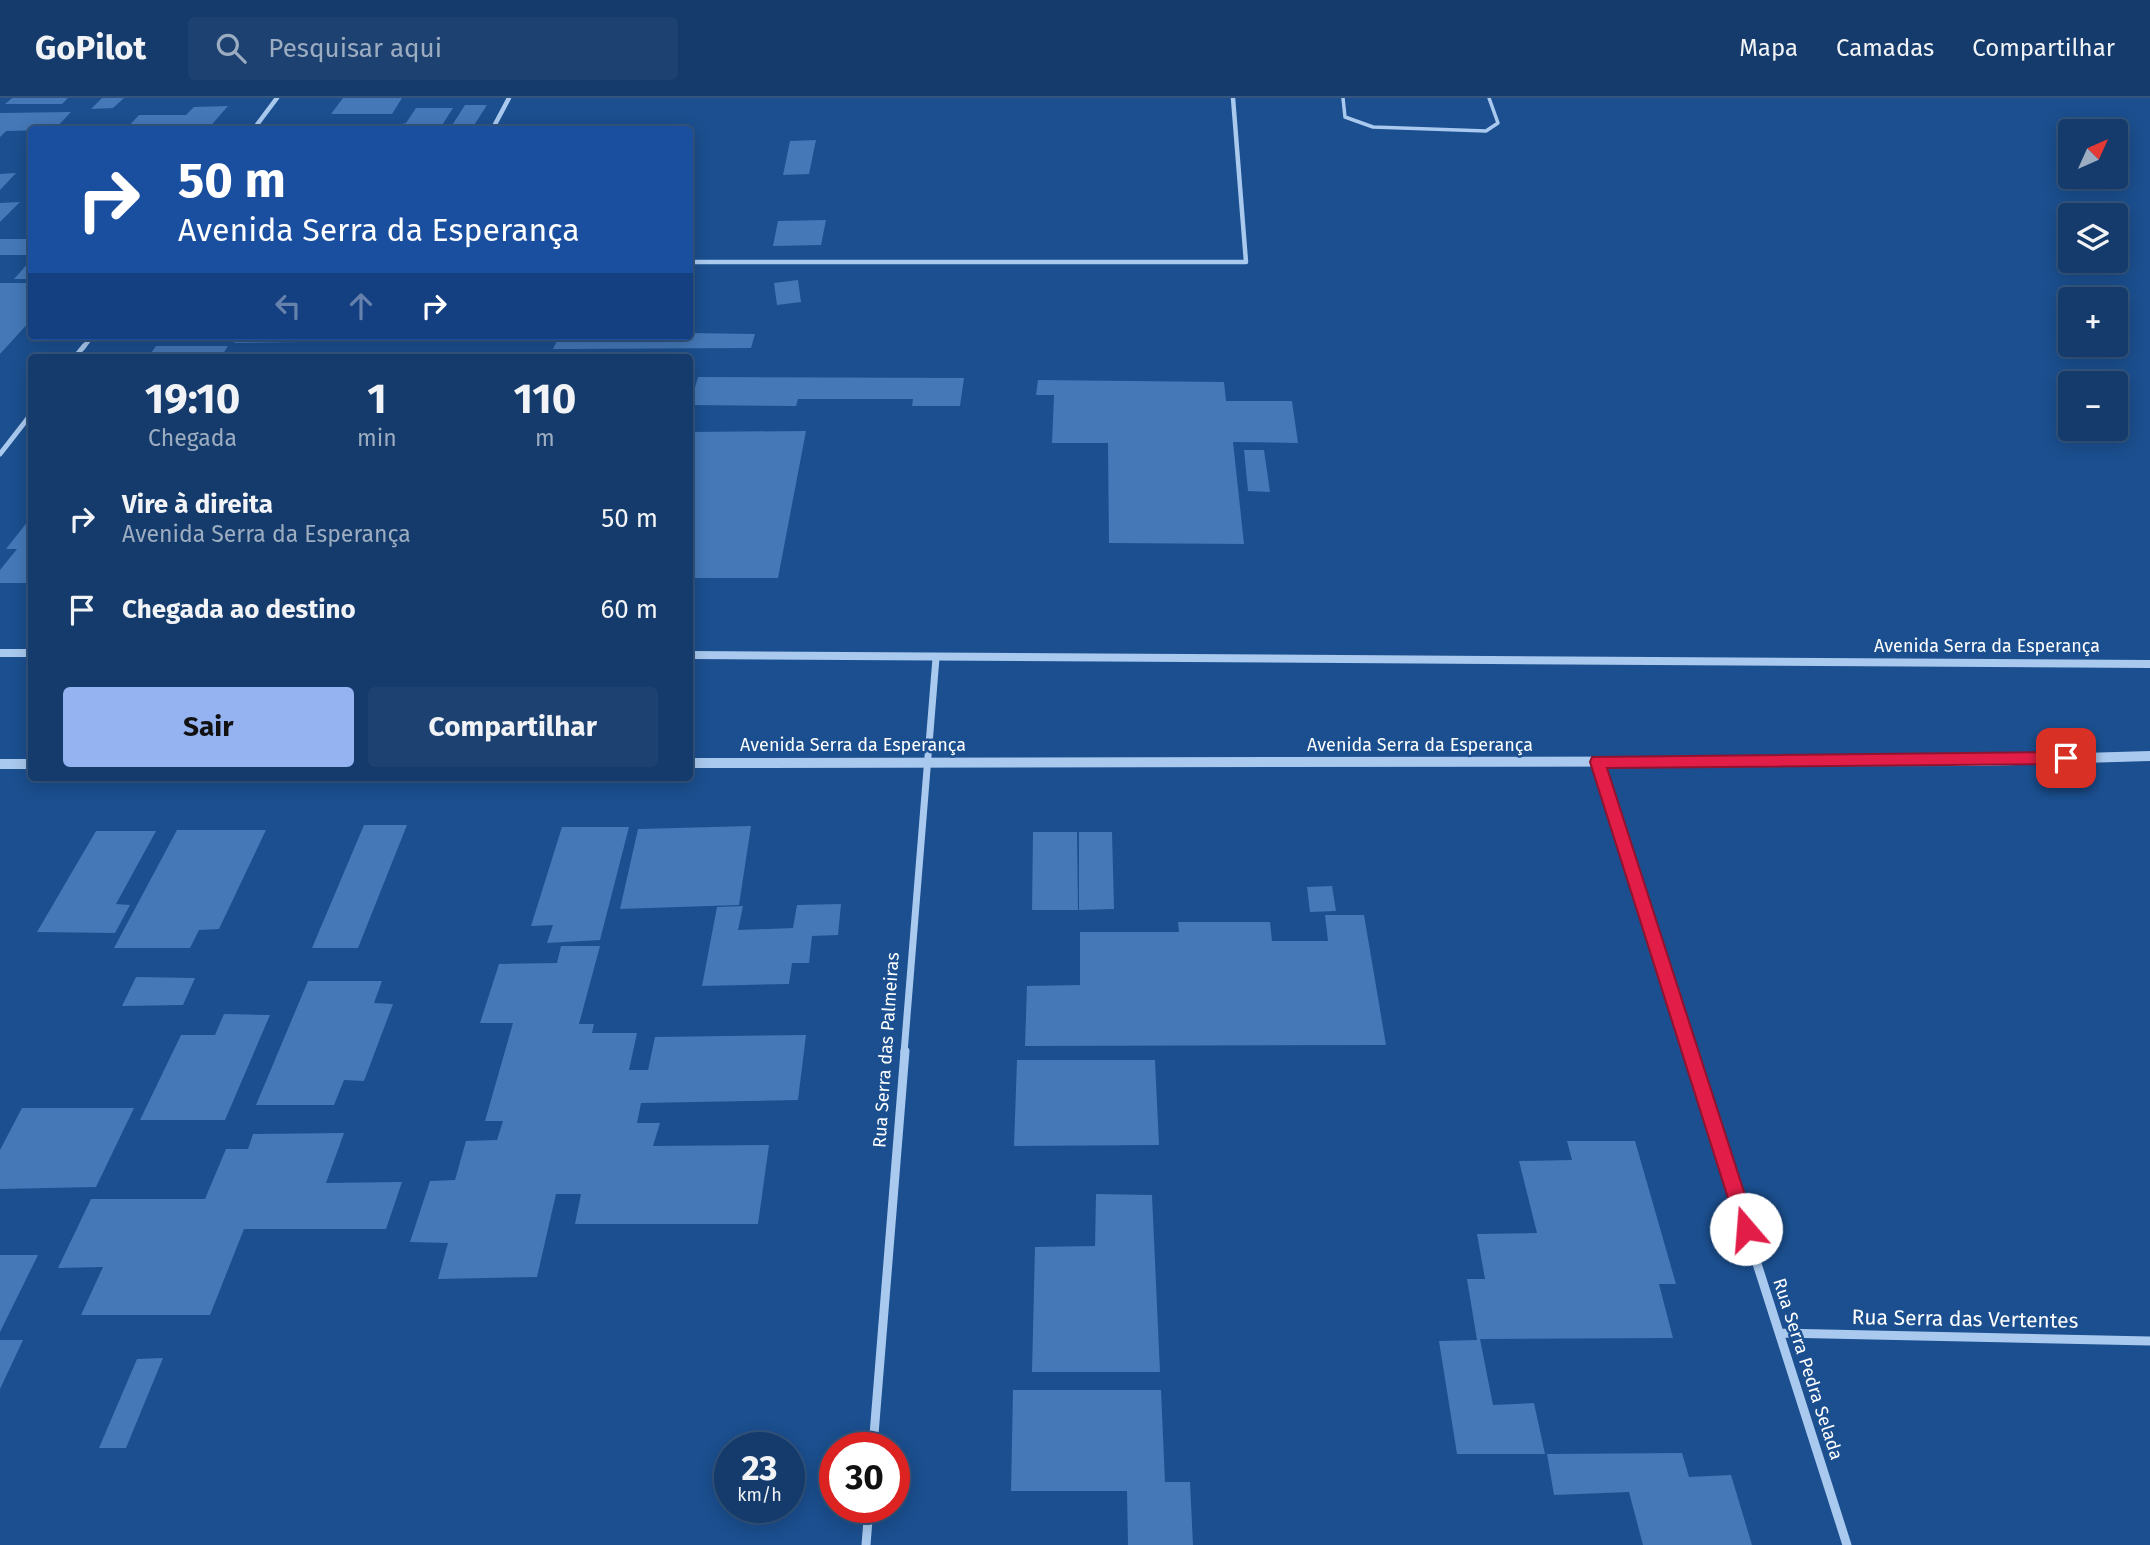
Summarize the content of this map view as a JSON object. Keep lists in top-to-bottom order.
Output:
{
  "streets": {
    "street": [
      "Avenida Serra da Esperança",
      "Rua Serra das Palmeiras",
      "Rua Serra das Vertentes",
      "Rua Serra Pedra Selada"
    ]
  },
  "crossings": [
    ["Avenida Serra da Esperança", "Rua Serra das Palmeiras"],
    ["Avenida Serra da Esperança", "Rua Serra Pedra Selada"],
    ["Rua Serra das Vertentes", "Rua Serra Pedra Selada"]
  ],
  "north": "top right",
  "page": {
    "header": "GoPilot",
    "search": "Pesquisar aqui",
    "nav": ["Mapa", "Camadas", "Compartilhar"],
    "map_buttons": ["+", "−"],
    "turn": ["50 m", "Avenida Serra da Esperança"],
    "eta": [
      "19:10",
      "Chegada",
      "1",
      "min",
      "110",
      "m"
    ],
    "list": [
      {
        "name": "Vire à direita",
        "note": "Avenida Serra da Esperança",
        "value": "50 m"
      },
      {
        "name": "Chegada ao destino",
        "value": "60 m"
      }
    ],
    "buttons": ["Sair", "Compartilhar"],
    "speed": "23 km/h",
    "limit": "30"
  }
}
